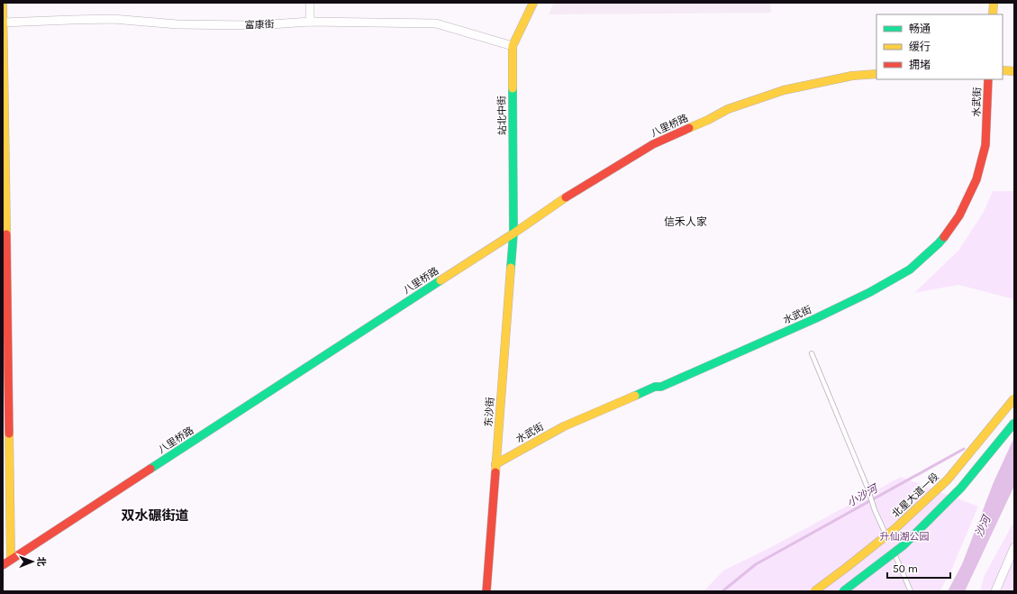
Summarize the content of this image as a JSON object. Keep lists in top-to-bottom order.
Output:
{
  "streets": {
    "main road": [
      "水武街",
      "站北中街",
      "八里桥路",
      "东沙街",
      "北星大道一段"
    ],
    "street": ["富康街"]
  },
  "crossings": [
    ["富康街", "站北中街"],
    ["水武街", "东沙街"],
    ["站北中街", "八里桥路"],
    ["站北中街", "东沙街"],
    ["八里桥路", "东沙街"]
  ],
  "districts": ["信禾人家", "双水碾街道"],
  "water": ["小沙河", "沙河"],
  "parks": ["升仙湖公园"],
  "legend": ["畅通", "缓行", "拥堵"],
  "scale_bar": "50 m",
  "north": "right"
}
